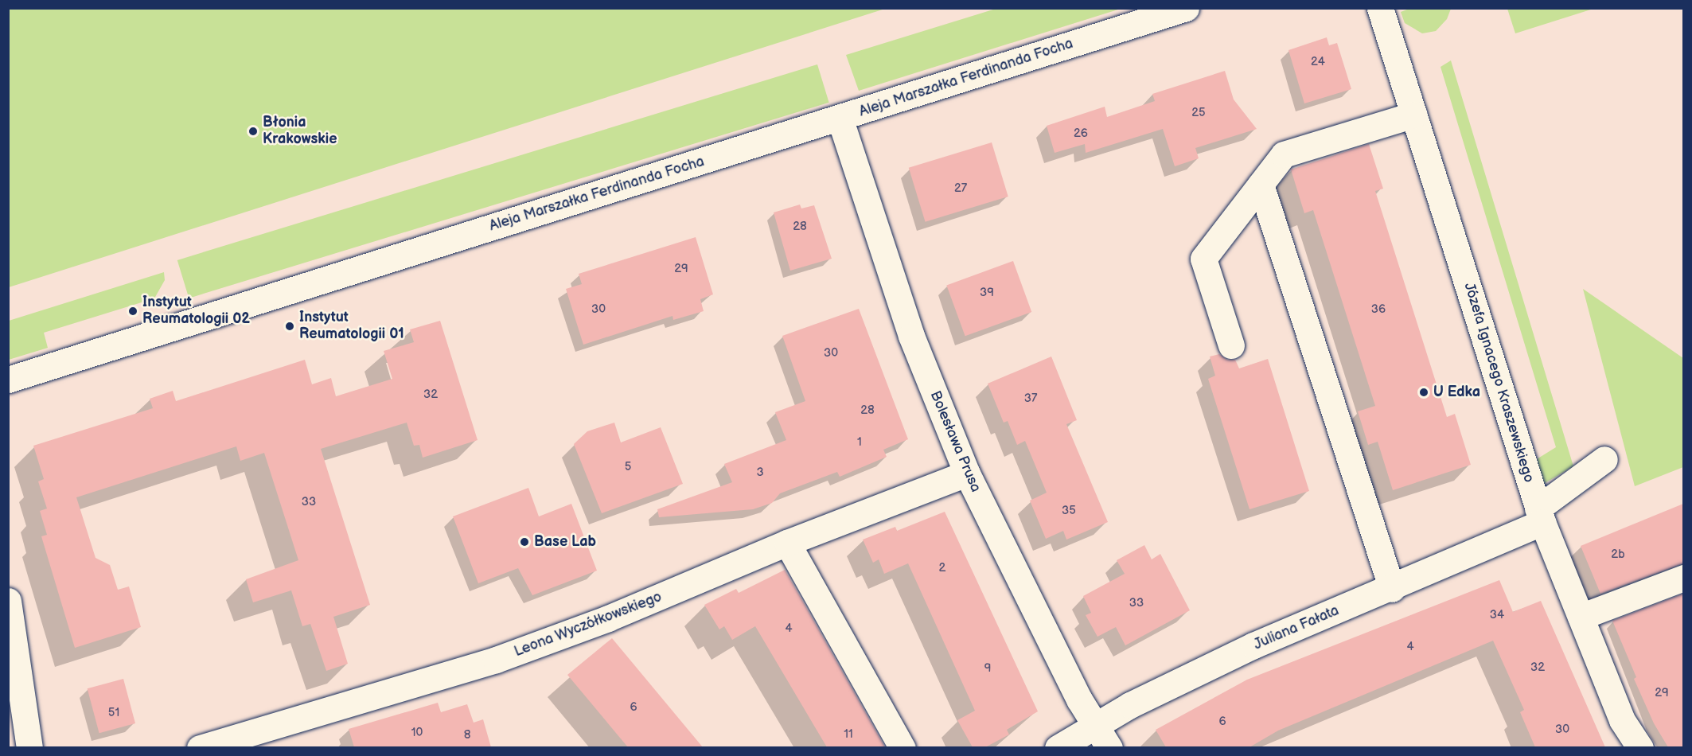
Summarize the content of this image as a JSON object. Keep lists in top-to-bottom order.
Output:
{
  "streets": {
    "street": [
      "Aleja Marszałka Ferdinanda Focha",
      "Józefa Ignacego Kraszewskiego",
      "Bolesława Prusa",
      "Leona Wyczółkowskiego",
      "Juliana Fałata"
    ]
  },
  "crossings": [
    ["Aleja Marszałka Ferdinanda Focha", "Bolesława Prusa"],
    ["Józefa Ignacego Kraszewskiego", "Juliana Fałata"],
    ["Bolesława Prusa", "Leona Wyczółkowskiego"],
    ["Bolesława Prusa", "Juliana Fałata"]
  ],
  "places": [
    "Błonia Krakowskie",
    "Instytut Reumatologii 02",
    "Instytut Reumatologii 01",
    "U Edka",
    "Base Lab"
  ],
  "house_numbers": [
    "24",
    "25",
    "26",
    "27",
    "28",
    "29",
    "39",
    "30",
    "36",
    "30",
    "32",
    "37",
    "28",
    "1",
    "5",
    "3",
    "33",
    "35",
    "2b",
    "2",
    "33",
    "34",
    "4",
    "4",
    "32",
    "9",
    "29",
    "6",
    "51",
    "6",
    "30",
    "10",
    "11",
    "8"
  ]
}
